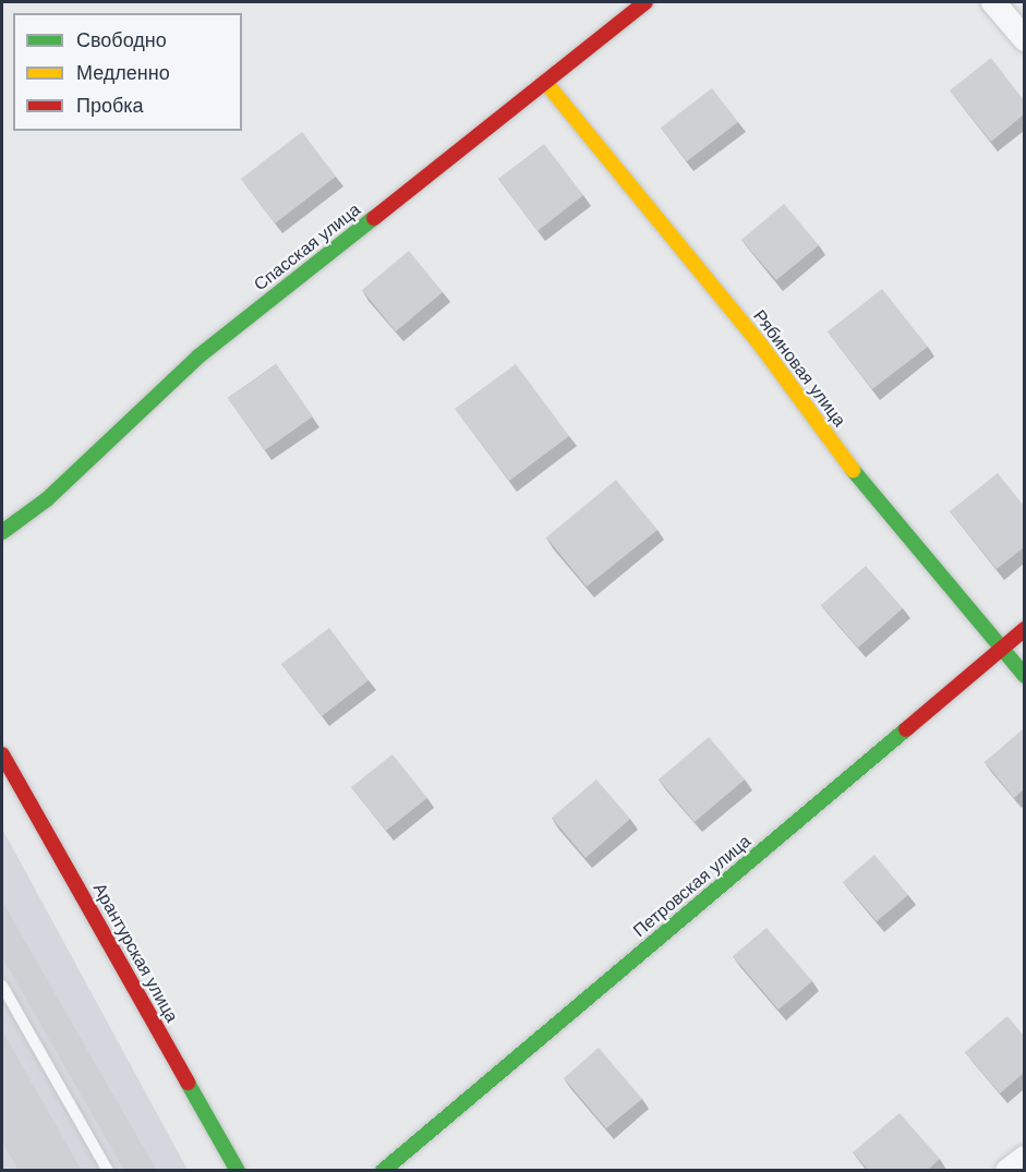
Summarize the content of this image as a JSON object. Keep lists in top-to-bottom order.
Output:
{
  "streets": {
    "street": [
      "Спасская улица",
      "Рябиновая улица",
      "Петровская улица",
      "Арантурская улица"
    ]
  },
  "crossings": [
    ["Спасская улица", "Рябиновая улица"],
    ["Рябиновая улица", "Петровская улица"]
  ],
  "legend": ["Свободно", "Медленно", "Пробка"]
}
